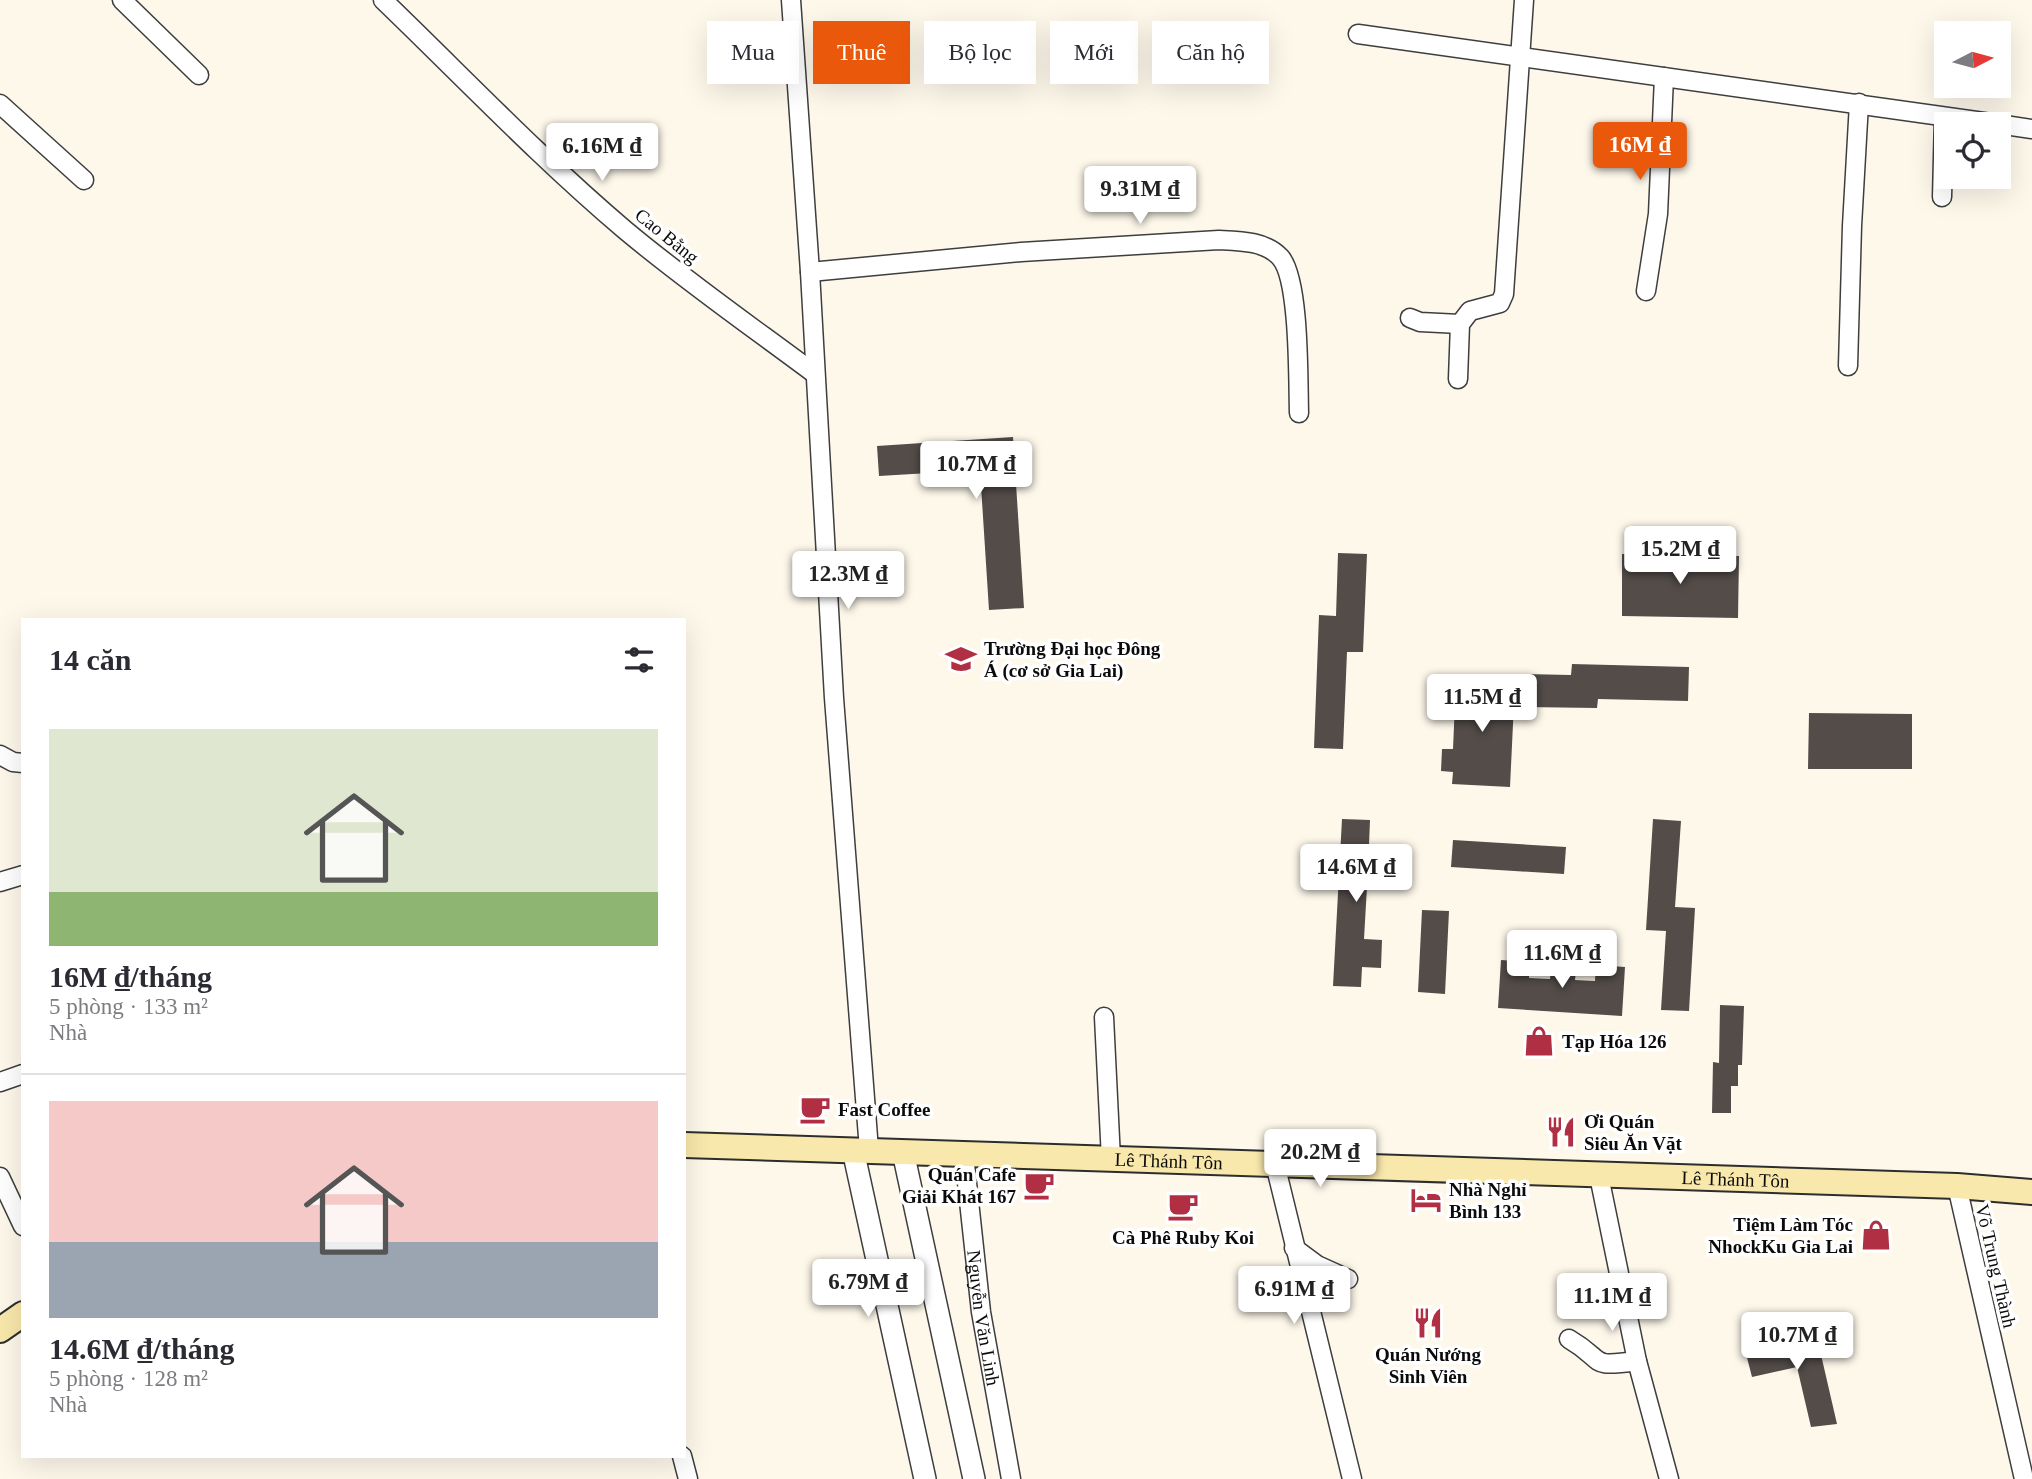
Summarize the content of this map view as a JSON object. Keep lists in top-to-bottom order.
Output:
{
  "streets": {
    "main road": ["Lê Thánh Tôn"],
    "street": ["Cao Bằng", "Võ Trung Thành", "Nguyễn Văn Linh"]
  },
  "crossings": [
    ["Lê Thánh Tôn", "Võ Trung Thành"],
    ["Lê Thánh Tôn", "Nguyễn Văn Linh"]
  ],
  "places": {
    "school or university": ["Trường Đại học Đông Á (cơ sở Gia Lai)"],
    "shop": ["Tạp Hóa 126", "Tiệm Làm Tóc NhockKu Gia Lai"],
    "cafe": ["Fast Coffee", "Quán Cafe Giải Khát 167", "Cà Phê Ruby Koi"],
    "restaurant": ["Ơi Quán Siêu Ăn Vặt", "Quán Nướng Sinh Viên"],
    "hotel": ["Nhà Nghỉ Bình 133"]
  },
  "north": "right",
  "page": {
    "chip": [
      "Mua",
      "Thuê",
      "Bộ lọc",
      "Mới",
      "Căn hộ"
    ],
    "price": [
      "16M ₫",
      "6.16M ₫",
      "9.31M ₫",
      "10.7M ₫",
      "15.2M ₫",
      "12.3M ₫",
      "11.5M ₫",
      "14.6M ₫",
      "11.6M ₫",
      "20.2M ₫",
      "6.79M ₫",
      "6.91M ₫",
      "11.1M ₫",
      "10.7M ₫"
    ],
    "heading": "14 căn",
    "list": [
      {
        "name": "16M ₫/tháng",
        "note": "5 phòng · 133 m² · Nhà"
      },
      {
        "name": "14.6M ₫/tháng",
        "note": "5 phòng · 128 m² · Nhà"
      }
    ]
  }
}
